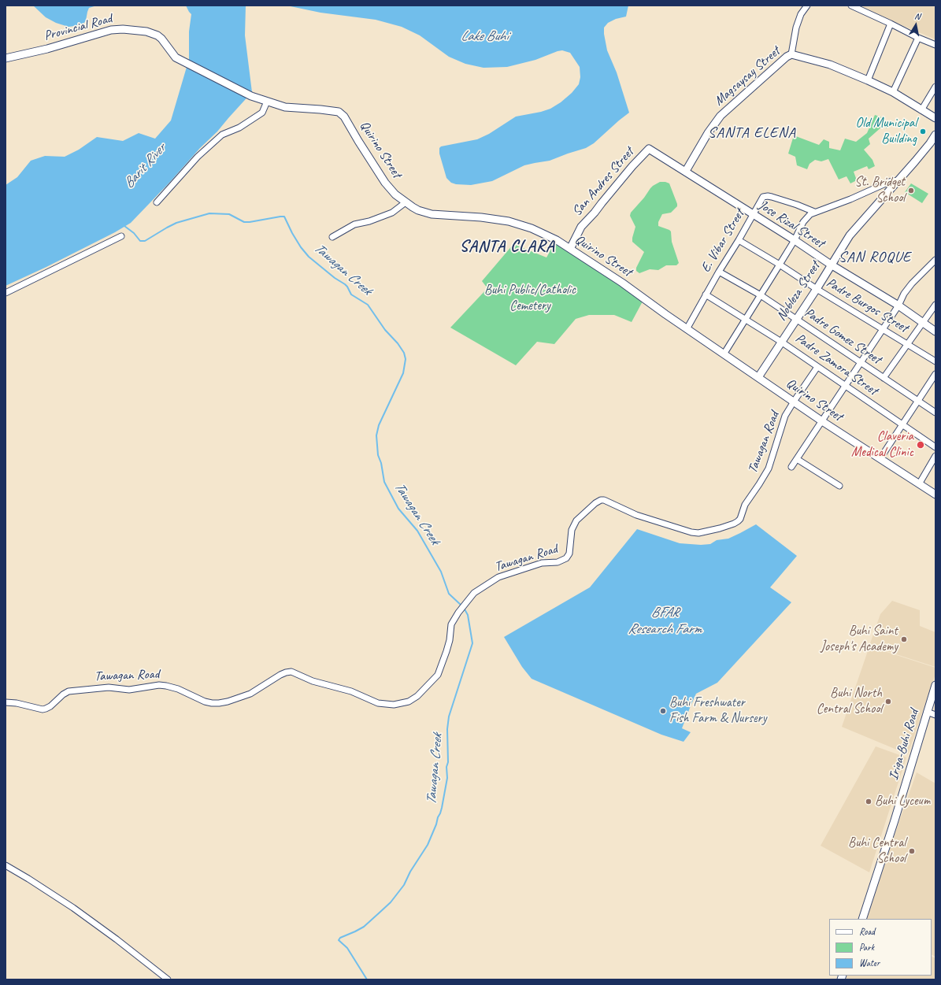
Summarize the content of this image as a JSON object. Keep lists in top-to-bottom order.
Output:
{
  "streets": {
    "main road": [
      "Provincial Road",
      "Magsaysay Street",
      "Quirino Street",
      "San Andres Street",
      "Jose Rizal Street",
      "Nobleza Street",
      "Iriga-Buhi Road"
    ],
    "street": [
      "E. Vibar Street",
      "Padre Burgos Street",
      "Padre Gomez Street",
      "Padre Zamora Street",
      "Tawagan Road"
    ]
  },
  "crossings": [
    ["Provincial Road", "Quirino Street"],
    ["Magsaysay Street", "Jose Rizal Street"],
    ["Quirino Street", "San Andres Street"],
    ["Quirino Street", "E. Vibar Street"],
    ["Quirino Street", "Nobleza Street"],
    ["Quirino Street", "Tawagan Road"],
    ["San Andres Street", "Jose Rizal Street"],
    ["Jose Rizal Street", "E. Vibar Street"],
    ["Jose Rizal Street", "Nobleza Street"],
    ["E. Vibar Street", "Padre Burgos Street"],
    ["E. Vibar Street", "Padre Gomez Street"],
    ["E. Vibar Street", "Padre Zamora Street"],
    ["Nobleza Street", "Padre Burgos Street"],
    ["Nobleza Street", "Padre Gomez Street"],
    ["Nobleza Street", "Padre Zamora Street"],
    ["Padre Zamora Street", "Tawagan Road"]
  ],
  "districts": ["SANTA ELENA", "SANTA CLARA", "SAN ROQUE"],
  "water": [
    "Lake Buhi",
    "Barit River",
    "Tawagan Creek",
    "BFAR Research Farm"
  ],
  "parks": ["Buhi Public/Catholic Cemetery"],
  "places": [
    "Old Municipal Building",
    "St. Bridget School",
    "Claveria Medical Clinic",
    "Buhi Saint Joseph's Academy",
    "Buhi North Central School",
    "Buhi Freshwater Fish Farm & Nursery",
    "Buhi Lyceum",
    "Buhi Central School"
  ],
  "legend": ["Road", "Park", "Water"],
  "north": "top"
}
